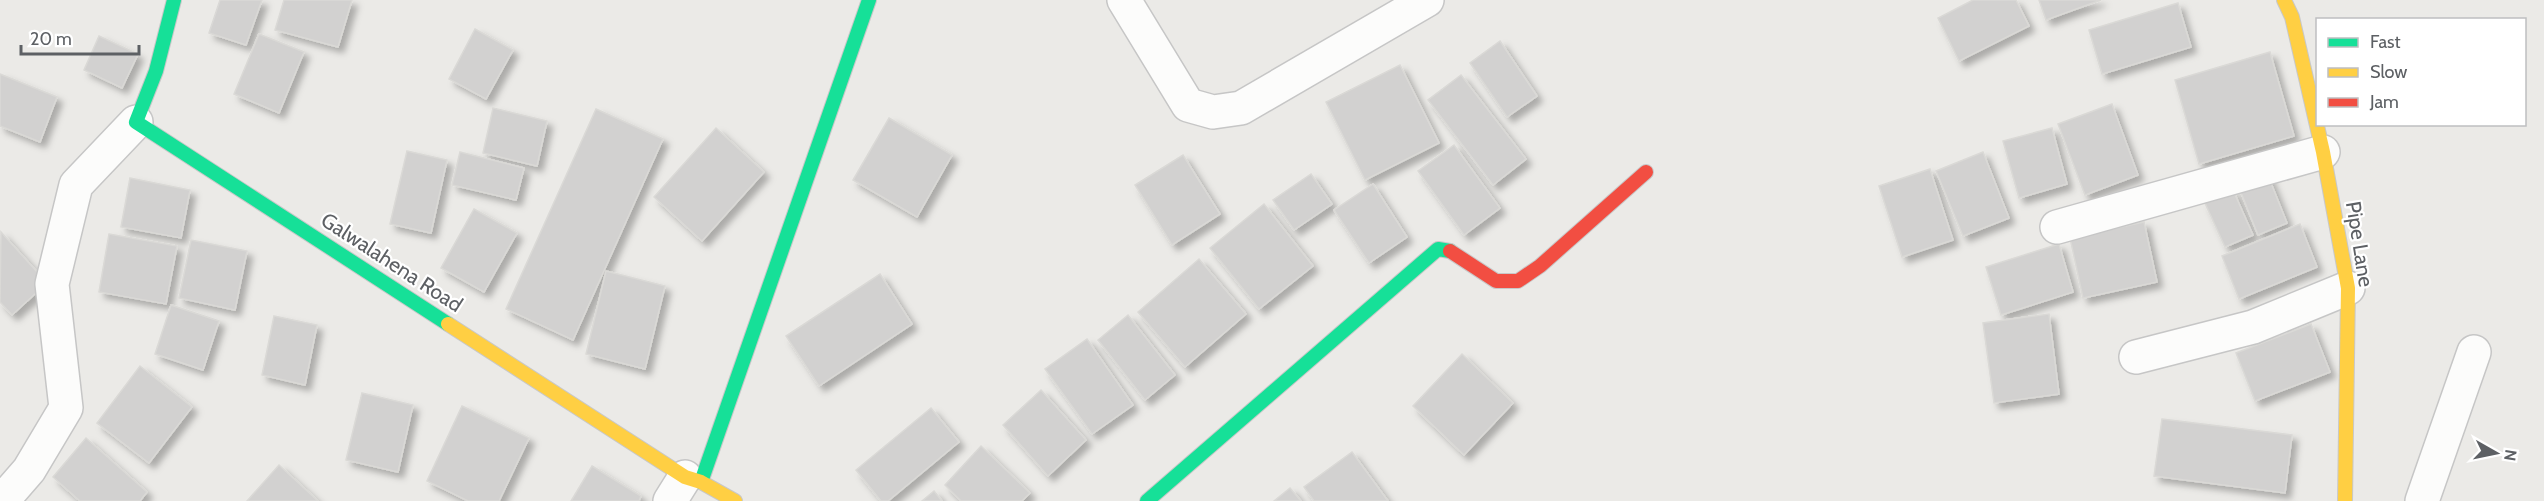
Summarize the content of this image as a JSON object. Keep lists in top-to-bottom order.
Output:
{
  "streets": {
    "street": ["Pipe Lane", "Galwalahena Road"]
  },
  "legend": ["Fast", "Slow", "Jam"],
  "scale_bar": "20 m",
  "north": "right"
}
